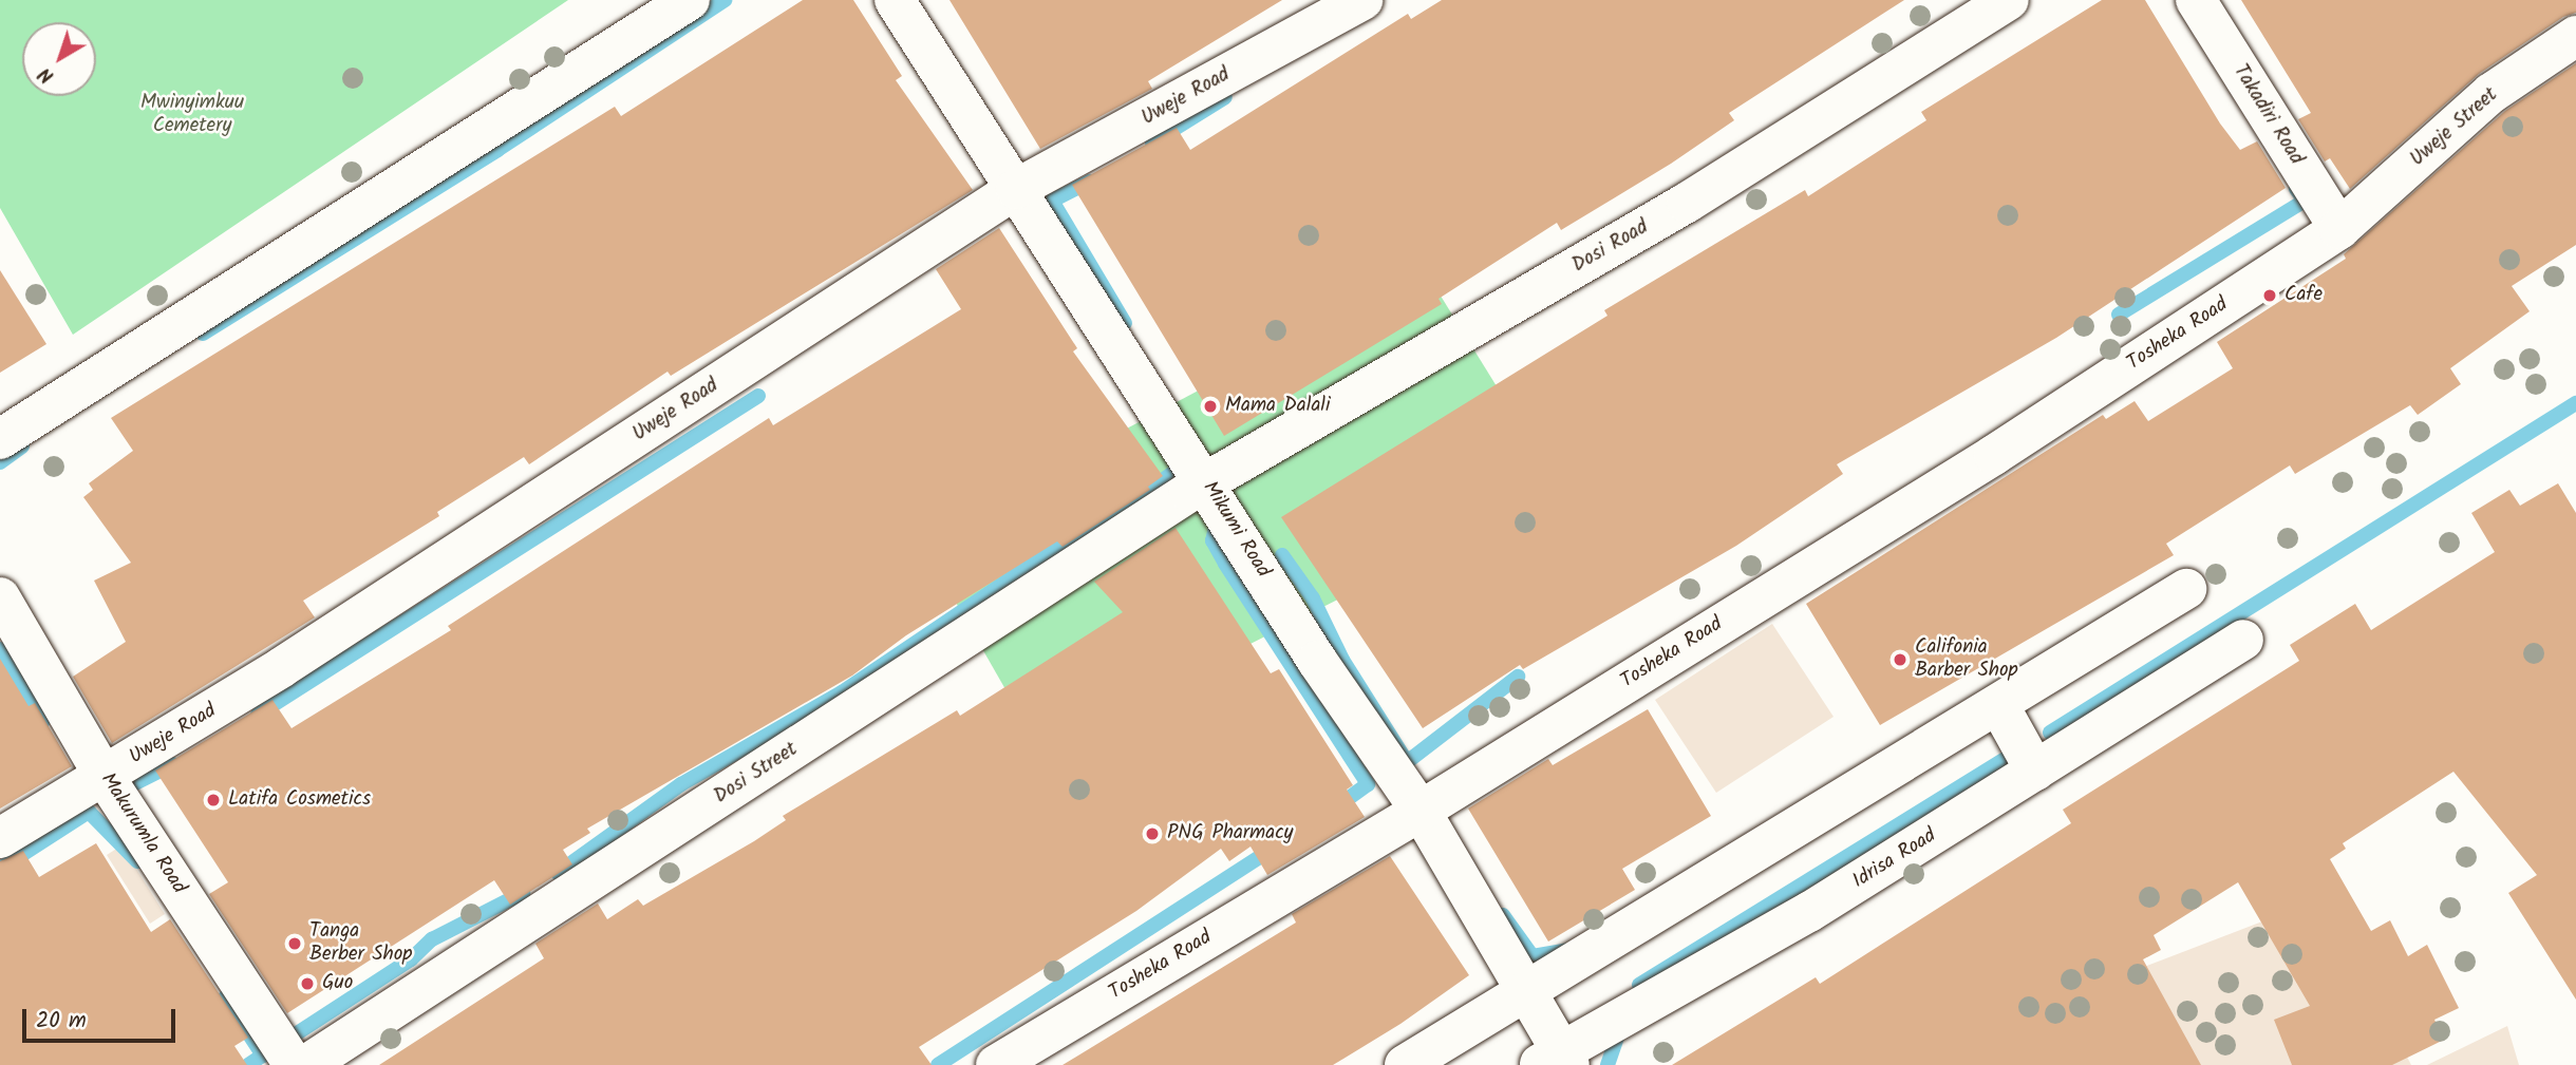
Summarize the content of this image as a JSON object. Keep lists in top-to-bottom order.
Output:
{
  "streets": {
    "street": [
      "Uweje Road",
      "Takadiri Road",
      "Uweje Street",
      "Dosi Road",
      "Tosheka Road",
      "Mikumi Road",
      "Dosi Street",
      "Makurumla Road",
      "Idrisa Road"
    ]
  },
  "crossings": [
    ["Uweje Road", "Mikumi Road"],
    ["Uweje Road", "Makurumla Road"],
    ["Takadiri Road", "Uweje Street"],
    ["Takadiri Road", "Tosheka Road"],
    ["Uweje Street", "Tosheka Road"],
    ["Dosi Road", "Mikumi Road"],
    ["Dosi Road", "Dosi Street"],
    ["Tosheka Road", "Mikumi Road"],
    ["Mikumi Road", "Dosi Street"],
    ["Mikumi Road", "Idrisa Road"]
  ],
  "parks": ["Mwinyimkuu Cemetery"],
  "places": [
    "Cafe",
    "Mama Dalali",
    "Califonia Barber Shop",
    "Latifa Cosmetics",
    "PNG Pharmacy",
    "Tanga Berber Shop",
    "Guo"
  ],
  "scale_bar": "20 m",
  "north": "bottom left"
}
